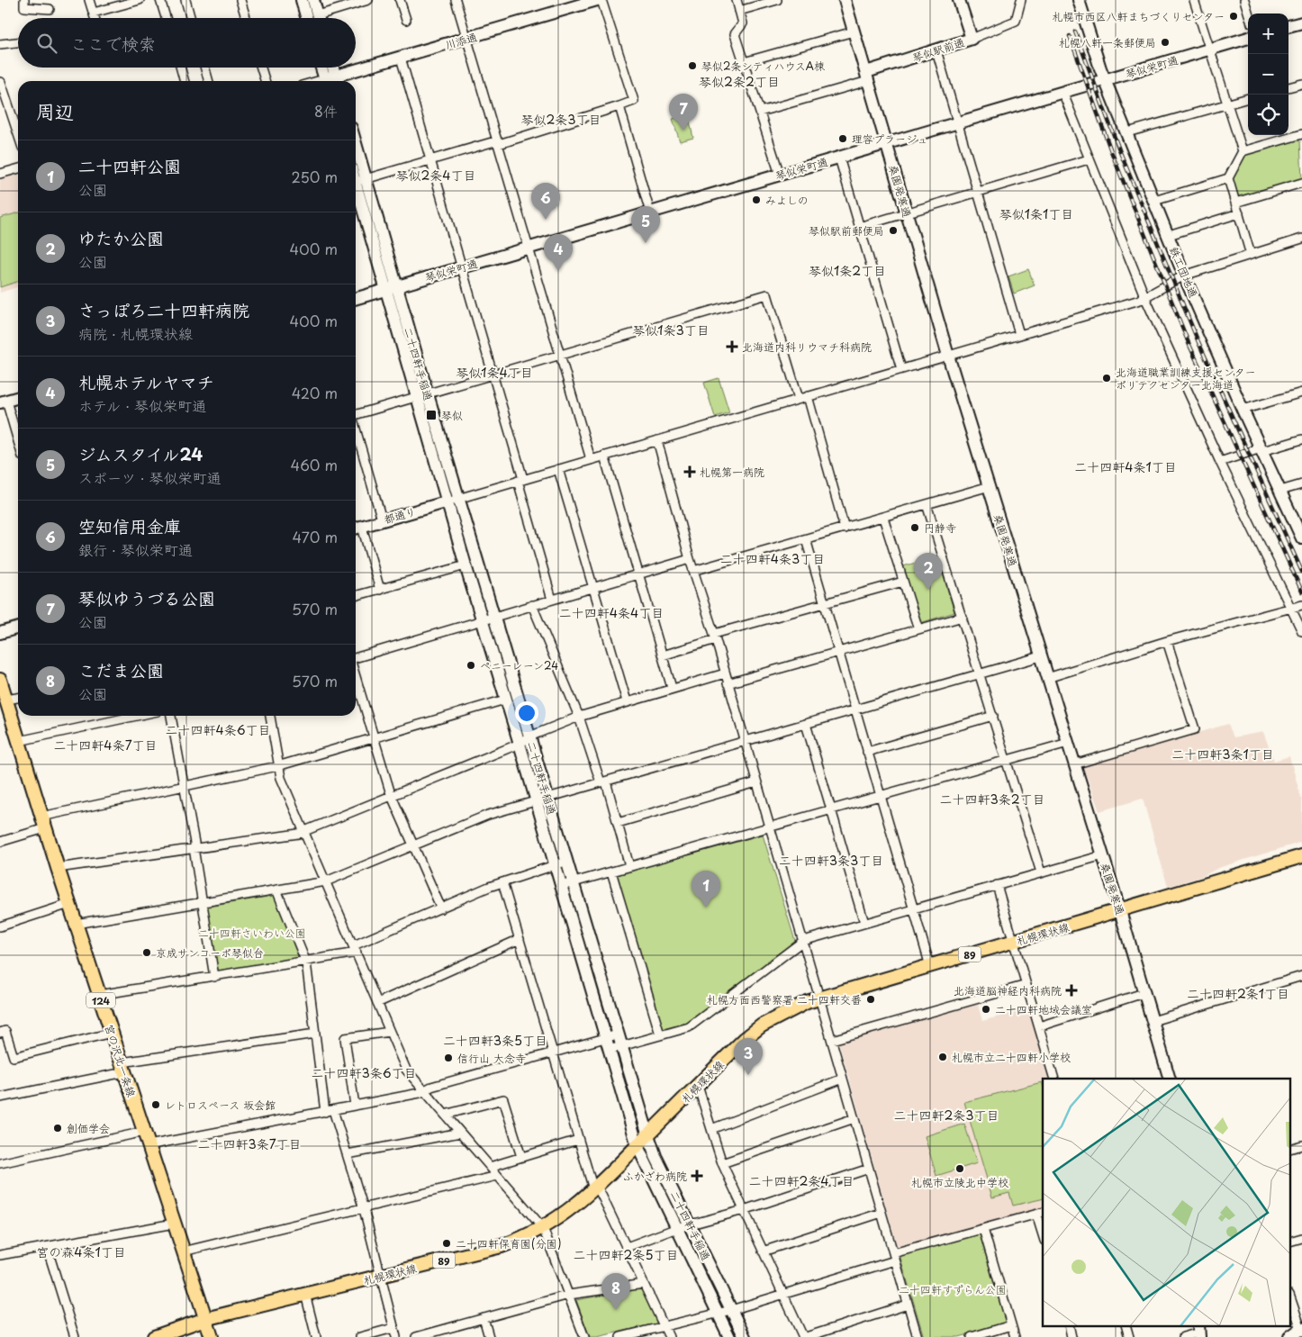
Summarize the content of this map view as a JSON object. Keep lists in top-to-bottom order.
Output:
{
  "streets": {
    "main road": [
      "札幌環状線",
      "89",
      "124",
      "宮の沢北一条線"
    ],
    "street": [
      "川添通",
      "琴似駅前通",
      "琴似栄町通",
      "桑園発寒通",
      "鉄工団地通",
      "二十四軒手稲通",
      "都通り"
    ]
  },
  "crossings": [
    ["琴似駅前通", "桑園発寒通"],
    ["琴似栄町通", "桑園発寒通"],
    ["琴似栄町通", "鉄工団地通"],
    ["琴似栄町通", "二十四軒手稲通"],
    ["桑園発寒通", "札幌環状線"],
    ["二十四軒手稲通", "都通り"],
    ["二十四軒手稲通", "札幌環状線"],
    ["札幌環状線", "宮の沢北一条線"]
  ],
  "districts": [
    "琴似2条2丁目",
    "琴似2条3丁目",
    "琴似2条4丁目",
    "琴似1条1丁目",
    "琴似1条2丁目",
    "琴似1条3丁目",
    "琴似1条4丁目",
    "二十四軒4条1丁目",
    "二十四軒4条3丁目",
    "二十四軒4条4丁目",
    "二十四軒4条6丁目",
    "二十四軒4条7丁目",
    "二十四軒3条1丁目",
    "二十四軒3条2丁目",
    "二十四軒3条3丁目",
    "二十四軒2条1丁目",
    "二十四軒3条5丁目",
    "二十四軒3条6丁目",
    "二十四軒2条3丁目",
    "二十四軒3条7丁目",
    "二十四軒2条4丁目",
    "宮の森4条1丁目",
    "二十四軒2条5丁目"
  ],
  "parks": ["二十四軒さいわい公園", "二十四軒すずらん公園"],
  "places": {
    "other": [
      "札幌市西区八軒まちづくりセンター",
      "札幌八軒一条郵便局",
      "琴似2条シティハウスA棟",
      "理容プラージュ",
      "みよしの",
      "琴似駅前郵便局",
      "北海道職業訓練支援センター ポリテクセンター北海道",
      "円静寺",
      "ペニーレーン24",
      "京成サンコーポ琴似台",
      "札幌方面西警察署 二十四軒交番",
      "二十四軒地域会議室",
      "札幌市立二十四軒小学校",
      "信行山 大念寺",
      "レトロスペース 坂会館",
      "創価学会",
      "札幌市立陵北中学校",
      "二十四軒保育園(分園)"
    ],
    "health": [
      "北海道内科リウマチ科病院",
      "札幌第一病院",
      "北海道脳神経内科病院",
      "ふかざわ病院"
    ],
    "transit": ["琴似"]
  },
  "page": {
    "map_buttons": ["+", "−"],
    "search": "ここで検索",
    "heading": ["周辺", "8件"],
    "pins": [
      "7",
      "6",
      "5",
      "4",
      "2",
      "1",
      "3",
      "8"
    ],
    "list": [
      {
        "mark": "1",
        "name": "二十四軒公園",
        "note": "公園",
        "value": "250 m"
      },
      {
        "mark": "2",
        "name": "ゆたか公園",
        "note": "公園",
        "value": "400 m"
      },
      {
        "mark": "3",
        "name": "さっぽろ二十四軒病院",
        "note": "病院 · 札幌環状線",
        "value": "400 m"
      },
      {
        "mark": "4",
        "name": "札幌ホテルヤマチ",
        "note": "ホテル · 琴似栄町通",
        "value": "420 m"
      },
      {
        "mark": "5",
        "name": "ジムスタイル24",
        "note": "スポーツ · 琴似栄町通",
        "value": "460 m"
      },
      {
        "mark": "6",
        "name": "空知信用金庫",
        "note": "銀行 · 琴似栄町通",
        "value": "470 m"
      },
      {
        "mark": "7",
        "name": "琴似ゆうづる公園",
        "note": "公園",
        "value": "570 m"
      },
      {
        "mark": "8",
        "name": "こだま公園",
        "note": "公園",
        "value": "570 m"
      }
    ]
  }
}
